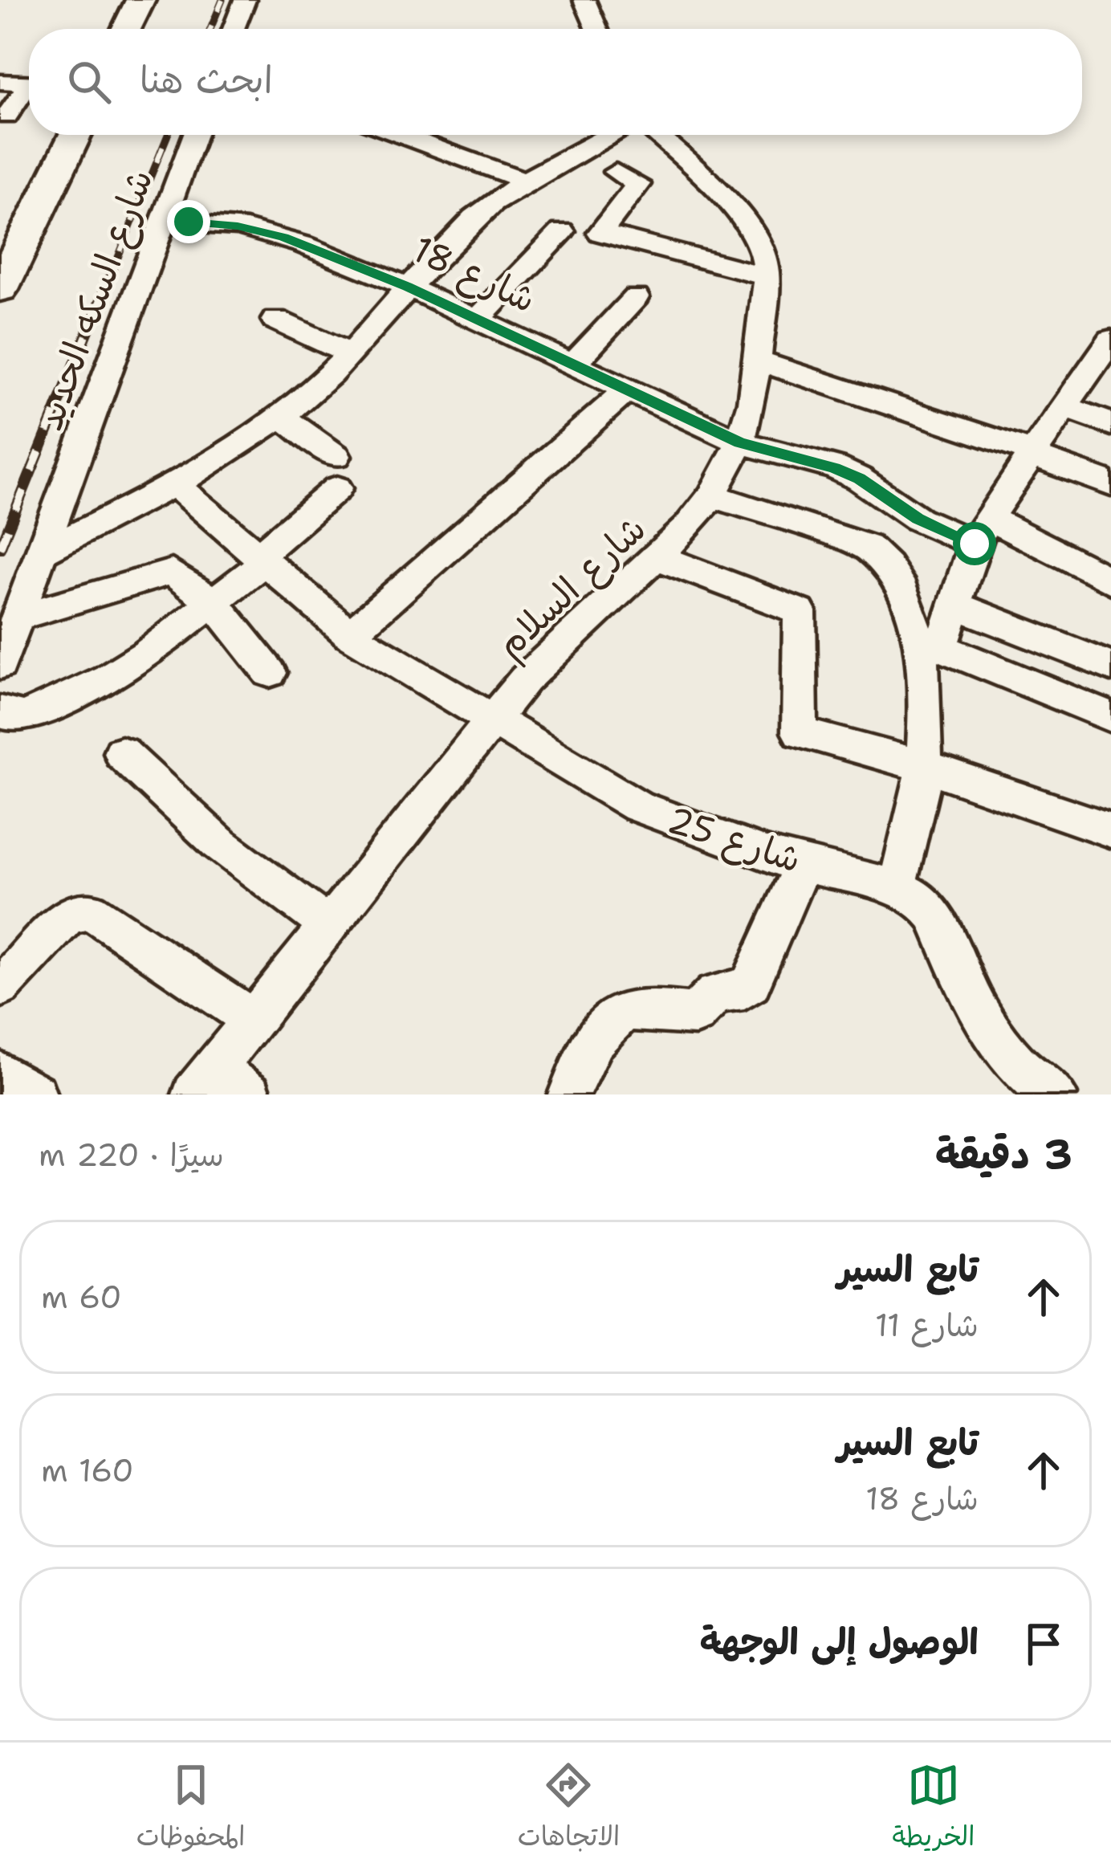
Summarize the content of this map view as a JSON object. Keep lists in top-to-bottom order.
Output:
{
  "streets": {
    "street": [
      "شارع 18",
      "شارع السكه الحديد",
      "شارع السلام",
      "شارع 25"
    ]
  },
  "crossings": [
    ["شارع 18", "شارع السكه الحديد"],
    ["شارع 18", "شارع السلام"],
    ["شارع السلام", "شارع 25"]
  ],
  "page": {
    "search": "ابحث هنا",
    "heading": ["3 دقيقة", "سيرًا · 220 m"],
    "list": [
      ["تابع السير", "شارع 11", "60 m"],
      ["تابع السير", "شارع 18", "160 m"],
      "الوصول إلى الوجهة"
    ],
    "nav": ["الخريطة", "الاتجاهات", "المحفوظات"]
  }
}
